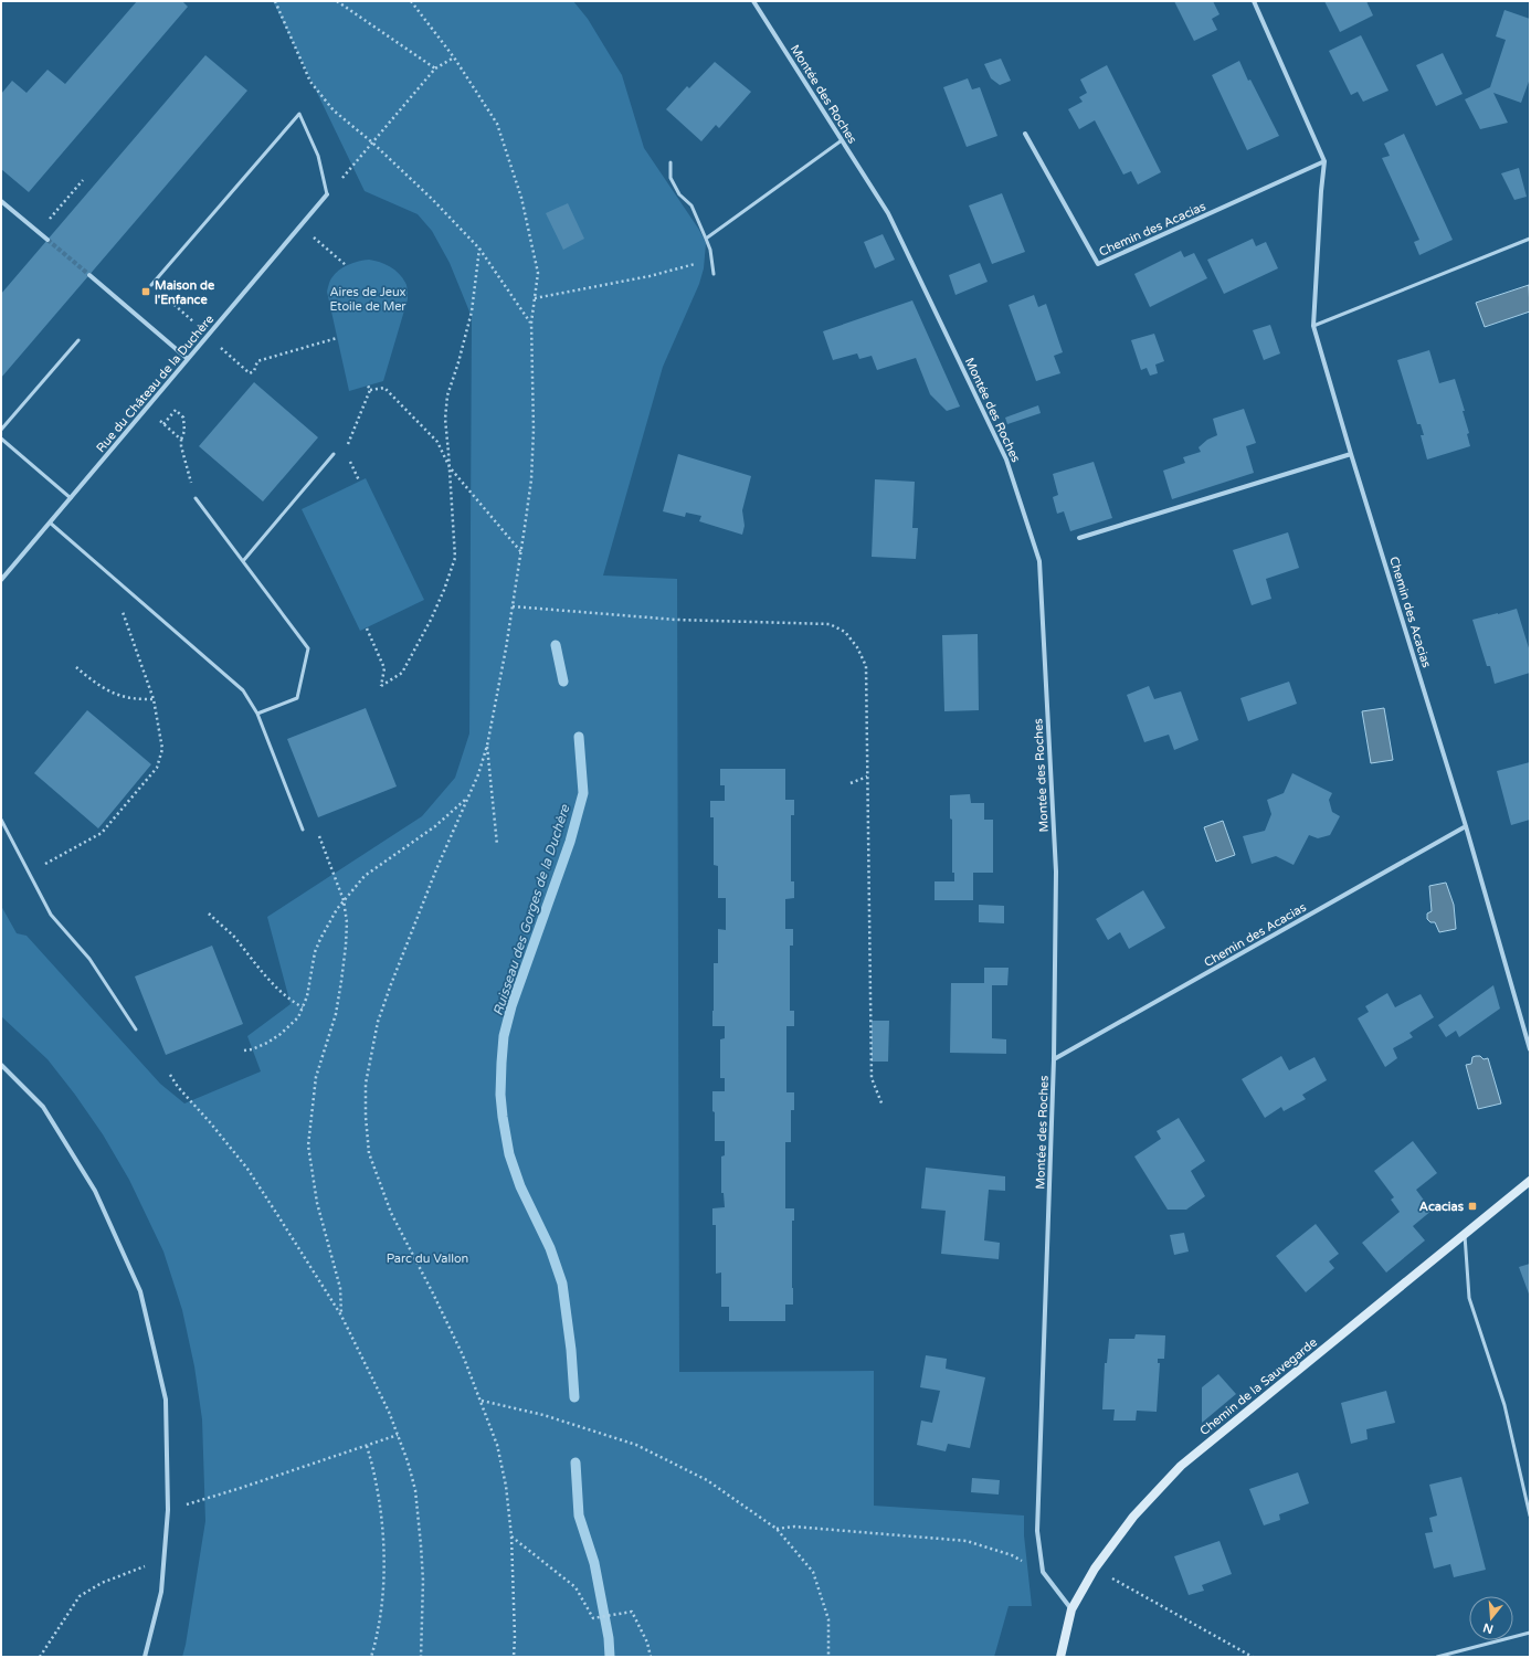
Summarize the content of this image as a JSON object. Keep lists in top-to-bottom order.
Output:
{
  "streets": {
    "street": [
      "Montée des Roches",
      "Chemin des Acacias",
      "Rue du Château de la Duchère",
      "Chemin de la Sauvegarde"
    ]
  },
  "crossings": [
    ["Montée des Roches", "Chemin des Acacias"],
    ["Montée des Roches", "Chemin de la Sauvegarde"]
  ],
  "water": ["Ruisseau des Gorges de la Duchère"],
  "parks": ["Aires de Jeux Etoile de Mer", "Parc du Vallon"],
  "places": {
    "transit": ["Maison de l'Enfance", "Acacias"]
  },
  "north": "bottom"
}
